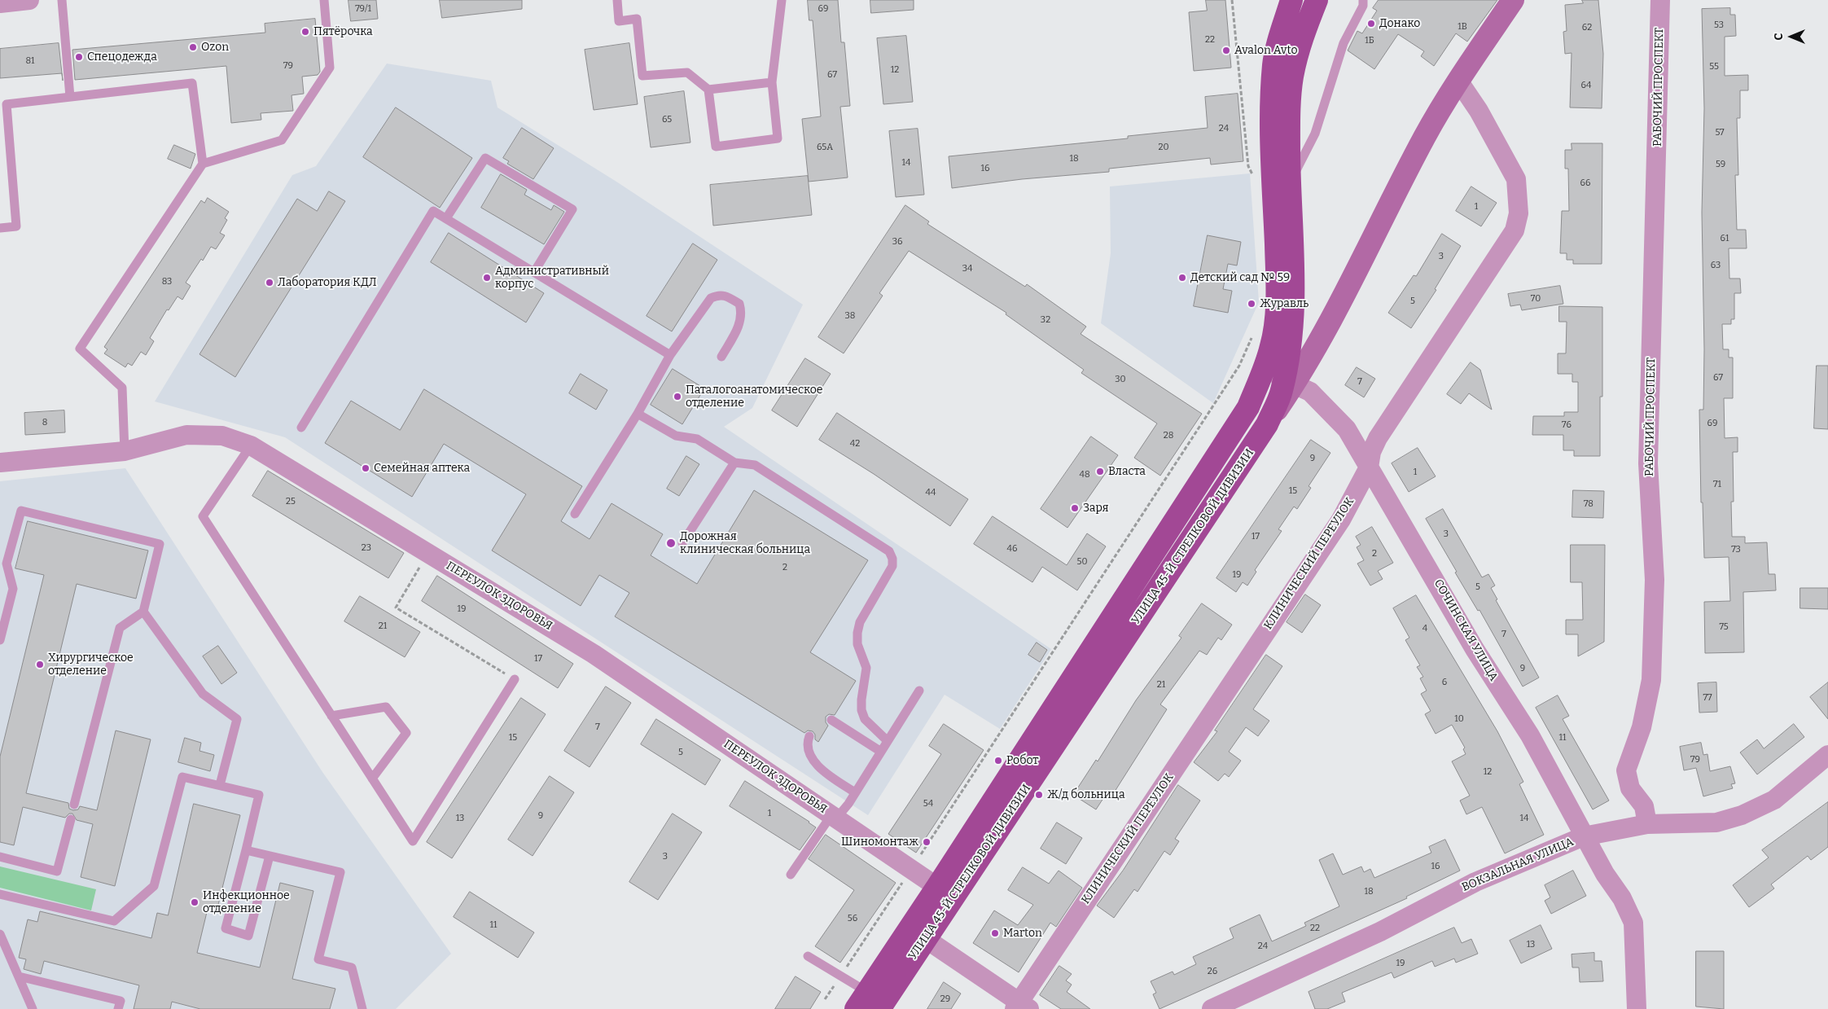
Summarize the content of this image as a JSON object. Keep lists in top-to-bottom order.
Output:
{
  "streets": {
    "main road": ["УЛИЦА 45-Й СТРЕЛКОВОЙ ДИВИЗИИ"],
    "street": [
      "РАБОЧИЙ ПРОСПЕКТ",
      "КЛИНИЧЕСКИЙ ПЕРЕУЛОК",
      "ПЕРЕУЛОК ЗДОРОВЬЯ",
      "СОЧИНСКАЯ УЛИЦА",
      "ВОКЗАЛЬНАЯ УЛИЦА"
    ]
  },
  "crossings": [
    ["РАБОЧИЙ ПРОСПЕКТ", "ВОКЗАЛЬНАЯ УЛИЦА"],
    ["УЛИЦА 45-Й СТРЕЛКОВОЙ ДИВИЗИИ", "ПЕРЕУЛОК ЗДОРОВЬЯ"],
    ["УЛИЦА 45-Й СТРЕЛКОВОЙ ДИВИЗИИ", "СОЧИНСКАЯ УЛИЦА"],
    ["КЛИНИЧЕСКИЙ ПЕРЕУЛОК", "СОЧИНСКАЯ УЛИЦА"],
    ["СОЧИНСКАЯ УЛИЦА", "ВОКЗАЛЬНАЯ УЛИЦА"]
  ],
  "places": [
    "Донако",
    "Пятёрочка",
    "Ozon",
    "Avalon Avto",
    "Спецодежда",
    "Административный корпус",
    "Детский сад № 59",
    "Лаборатория КДЛ",
    "Журавль",
    "Паталогоанатомическое отделение",
    "Семейная аптека",
    "Власта",
    "Заря",
    "Дорожная клиническая больница",
    "Хирургическое отделение",
    "Робот",
    "Ж/д больница",
    "Шиномонтаж",
    "Инфекционное отделение",
    "Marton"
  ],
  "house_numbers": [
    "79/1",
    "69",
    "53",
    "1В",
    "62",
    "22",
    "1Б",
    "81",
    "79",
    "55",
    "12",
    "67",
    "64",
    "65",
    "24",
    "57",
    "65А",
    "20",
    "18",
    "14",
    "59",
    "16",
    "66",
    "1",
    "61",
    "36",
    "3",
    "63",
    "34",
    "83",
    "70",
    "5",
    "38",
    "32",
    "67",
    "30",
    "7",
    "8",
    "69",
    "76",
    "28",
    "42",
    "9",
    "1",
    "48",
    "71",
    "15",
    "44",
    "25",
    "78",
    "3",
    "17",
    "23",
    "46",
    "73",
    "2",
    "50",
    "2",
    "19",
    "5",
    "19",
    "21",
    "75",
    "4",
    "7",
    "17",
    "9",
    "6",
    "21",
    "77",
    "10",
    "7",
    "15",
    "11",
    "5",
    "79",
    "12",
    "54",
    "1",
    "9",
    "13",
    "14",
    "3",
    "16",
    "18",
    "56",
    "11",
    "22",
    "13",
    "24",
    "19",
    "26",
    "29"
  ],
  "north": "left"
}
